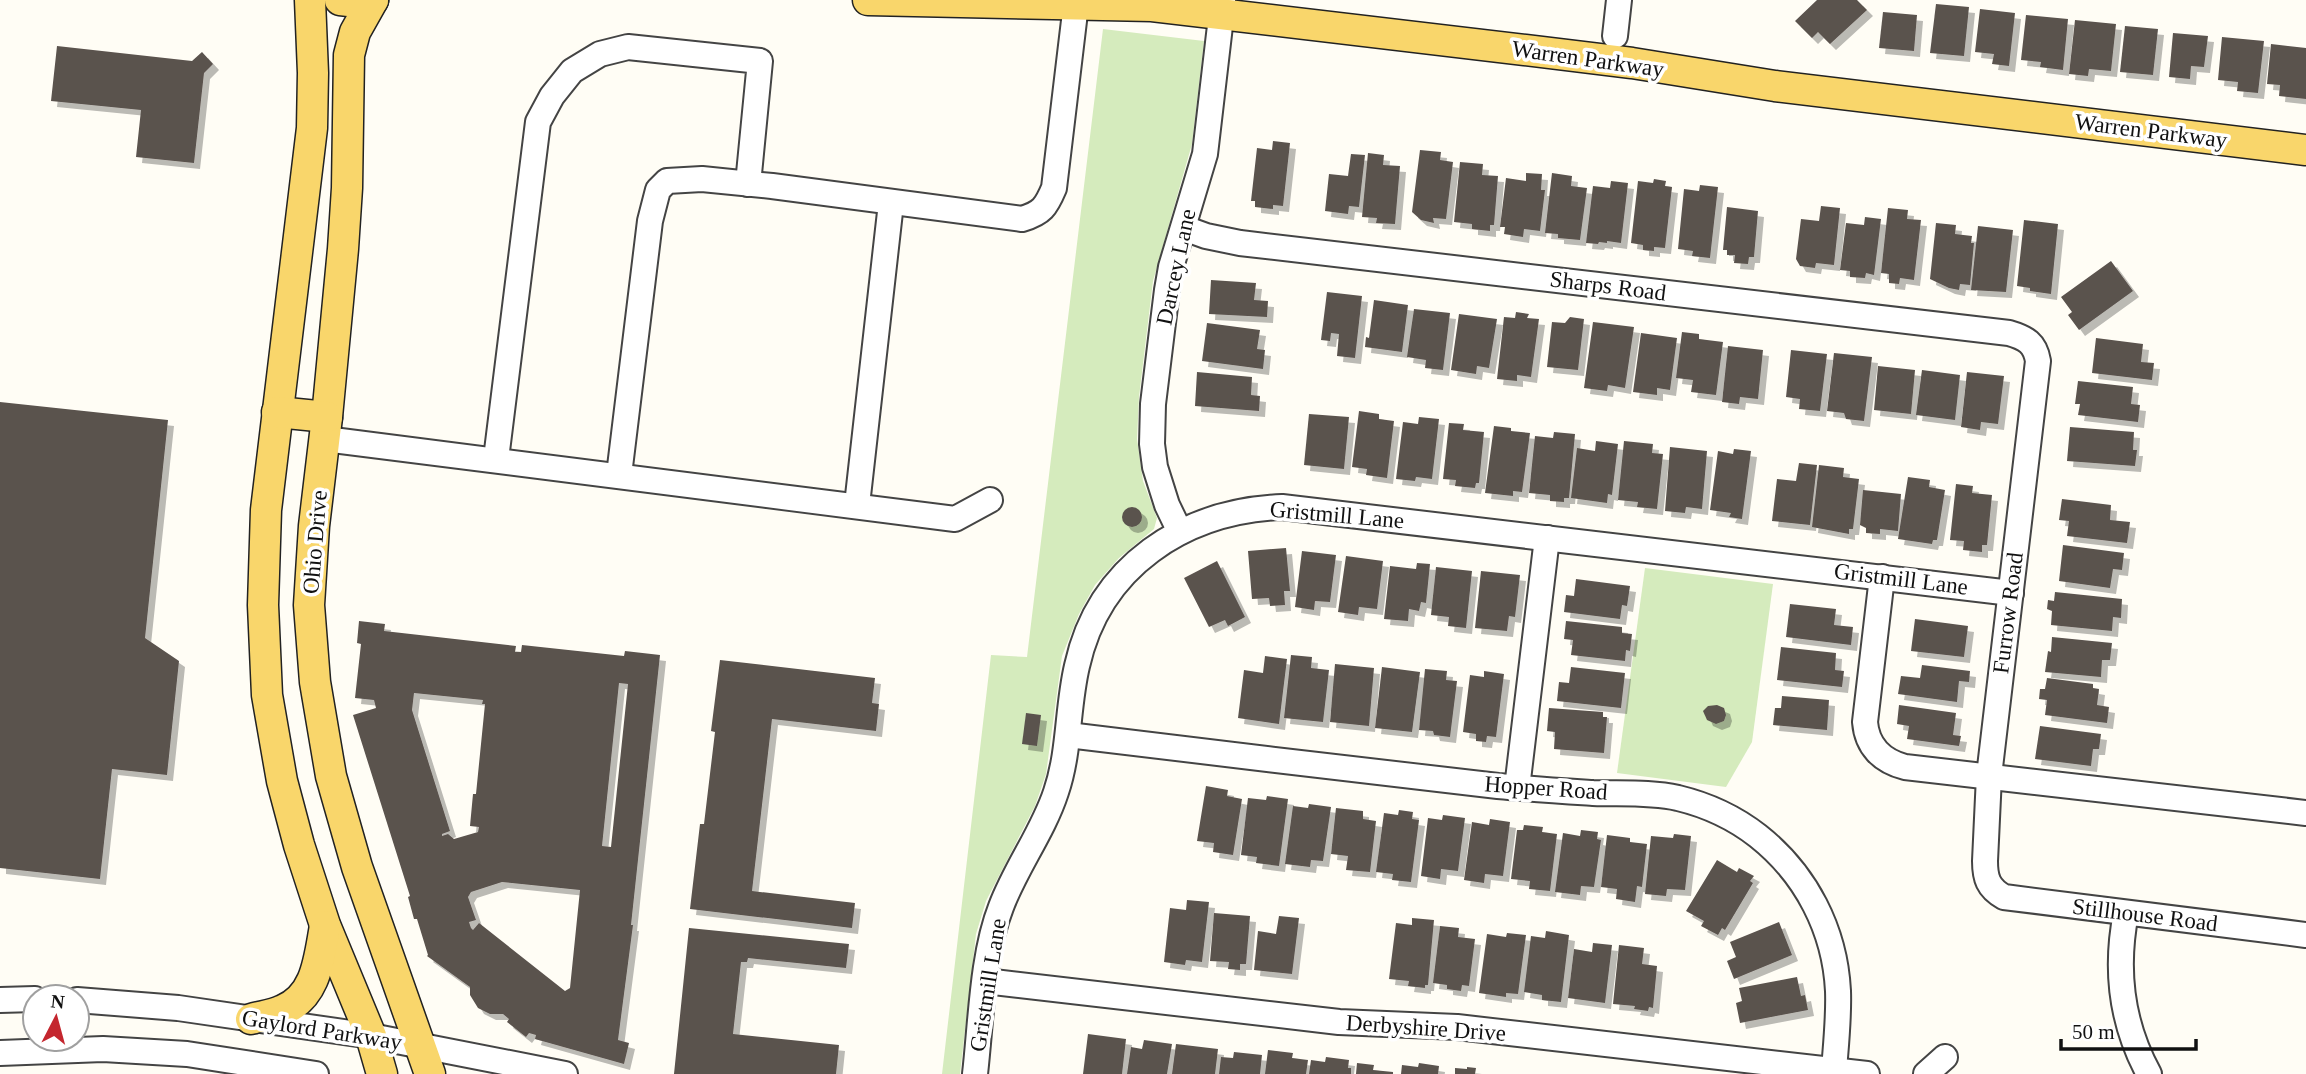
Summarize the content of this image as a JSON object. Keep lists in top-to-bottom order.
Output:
{
  "streets": {
    "main road": ["Warren Parkway", "Ohio Drive"],
    "street": [
      "Darcey Lane",
      "Sharps Road",
      "Gristmill Lane",
      "Furrow Road",
      "Hopper Road",
      "Stillhouse Road",
      "Derbyshire Drive",
      "Gaylord Parkway"
    ]
  },
  "crossings": [
    ["Warren Parkway", "Darcey Lane"],
    ["Darcey Lane", "Sharps Road"],
    ["Darcey Lane", "Gristmill Lane"],
    ["Sharps Road", "Furrow Road"],
    ["Gristmill Lane", "Furrow Road"],
    ["Gristmill Lane", "Hopper Road"],
    ["Gristmill Lane", "Derbyshire Drive"],
    ["Ohio Drive", "Gaylord Parkway"],
    ["Furrow Road", "Stillhouse Road"],
    ["Hopper Road", "Derbyshire Drive"]
  ],
  "scale_bar": "50 m",
  "north": "top"
}
